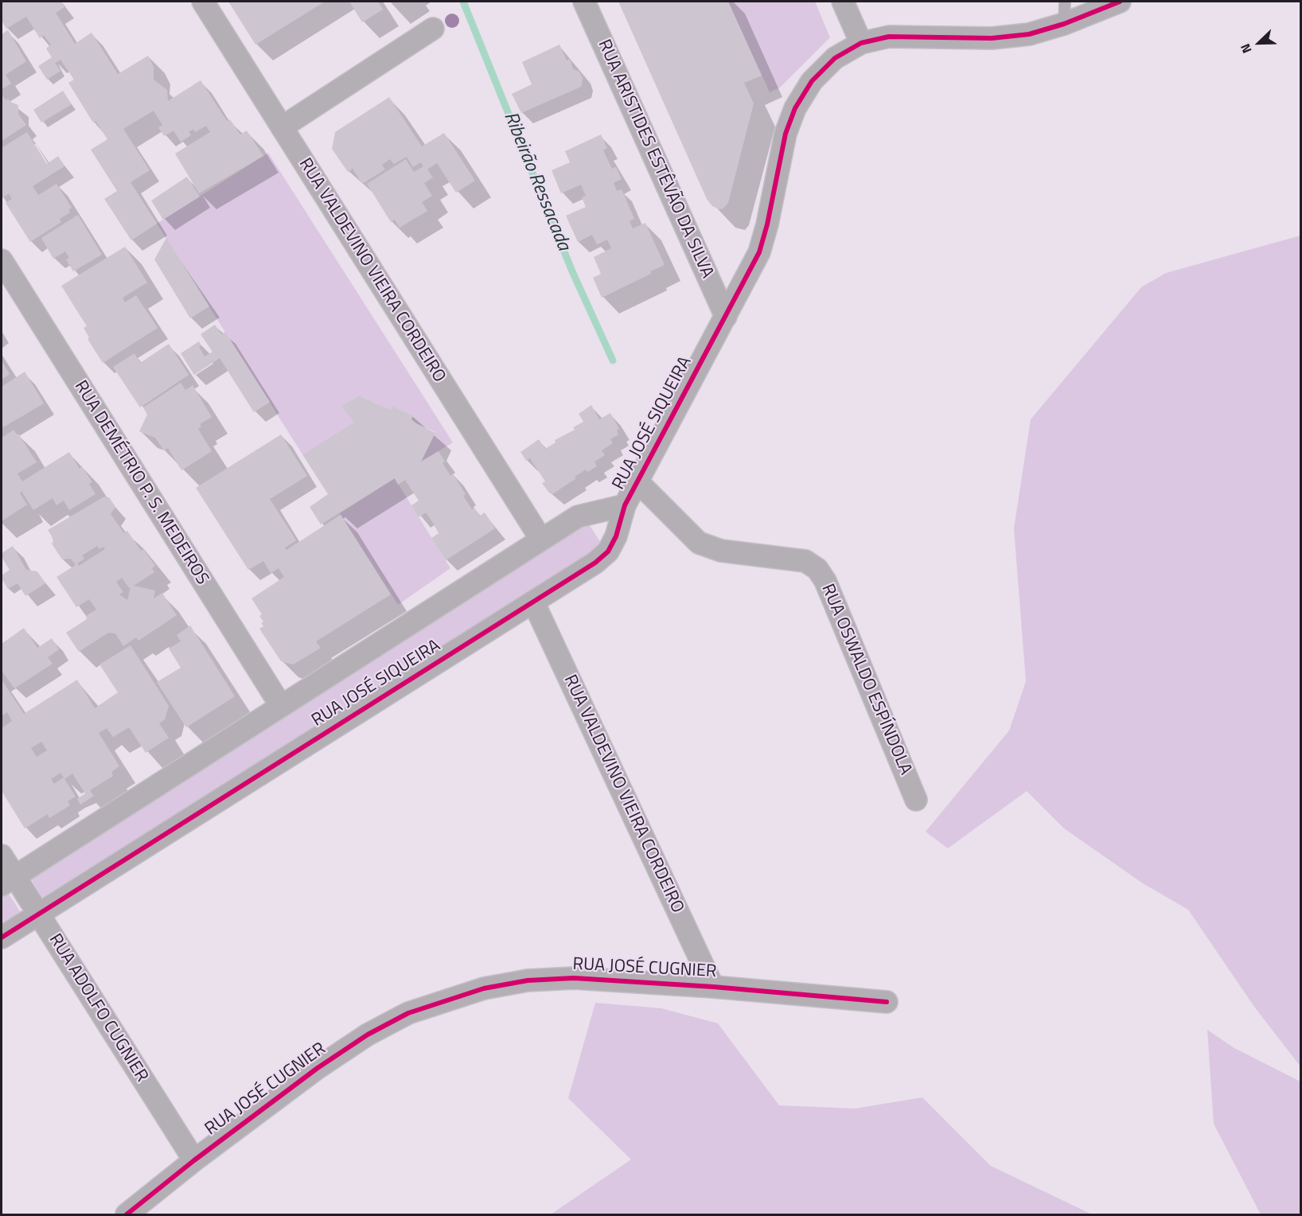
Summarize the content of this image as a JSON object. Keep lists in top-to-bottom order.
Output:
{
  "streets": {
    "street": [
      "RUA ARISTIDES ESTÊVÃO DA SILVA",
      "RUA VALDEVINO VIEIRA CORDEIRO",
      "RUA JOSÉ SIQUEIRA",
      "RUA DEMÉTRIO P. S. MEDEIROS",
      "RUA OSWALDO ESPÍNDOLA",
      "RUA JOSÉ CUGNIER",
      "RUA ADOLFO CUGNIER"
    ]
  },
  "crossings": [
    ["RUA ARISTIDES ESTÊVÃO DA SILVA", "RUA JOSÉ SIQUEIRA"],
    ["RUA VALDEVINO VIEIRA CORDEIRO", "RUA JOSÉ SIQUEIRA"],
    ["RUA VALDEVINO VIEIRA CORDEIRO", "RUA JOSÉ CUGNIER"],
    ["RUA JOSÉ SIQUEIRA", "RUA DEMÉTRIO P. S. MEDEIROS"],
    ["RUA JOSÉ SIQUEIRA", "RUA OSWALDO ESPÍNDOLA"],
    ["RUA JOSÉ SIQUEIRA", "RUA ADOLFO CUGNIER"],
    ["RUA JOSÉ CUGNIER", "RUA ADOLFO CUGNIER"]
  ],
  "water": ["Ribeirão Ressacada"],
  "north": "bottom left"
}
